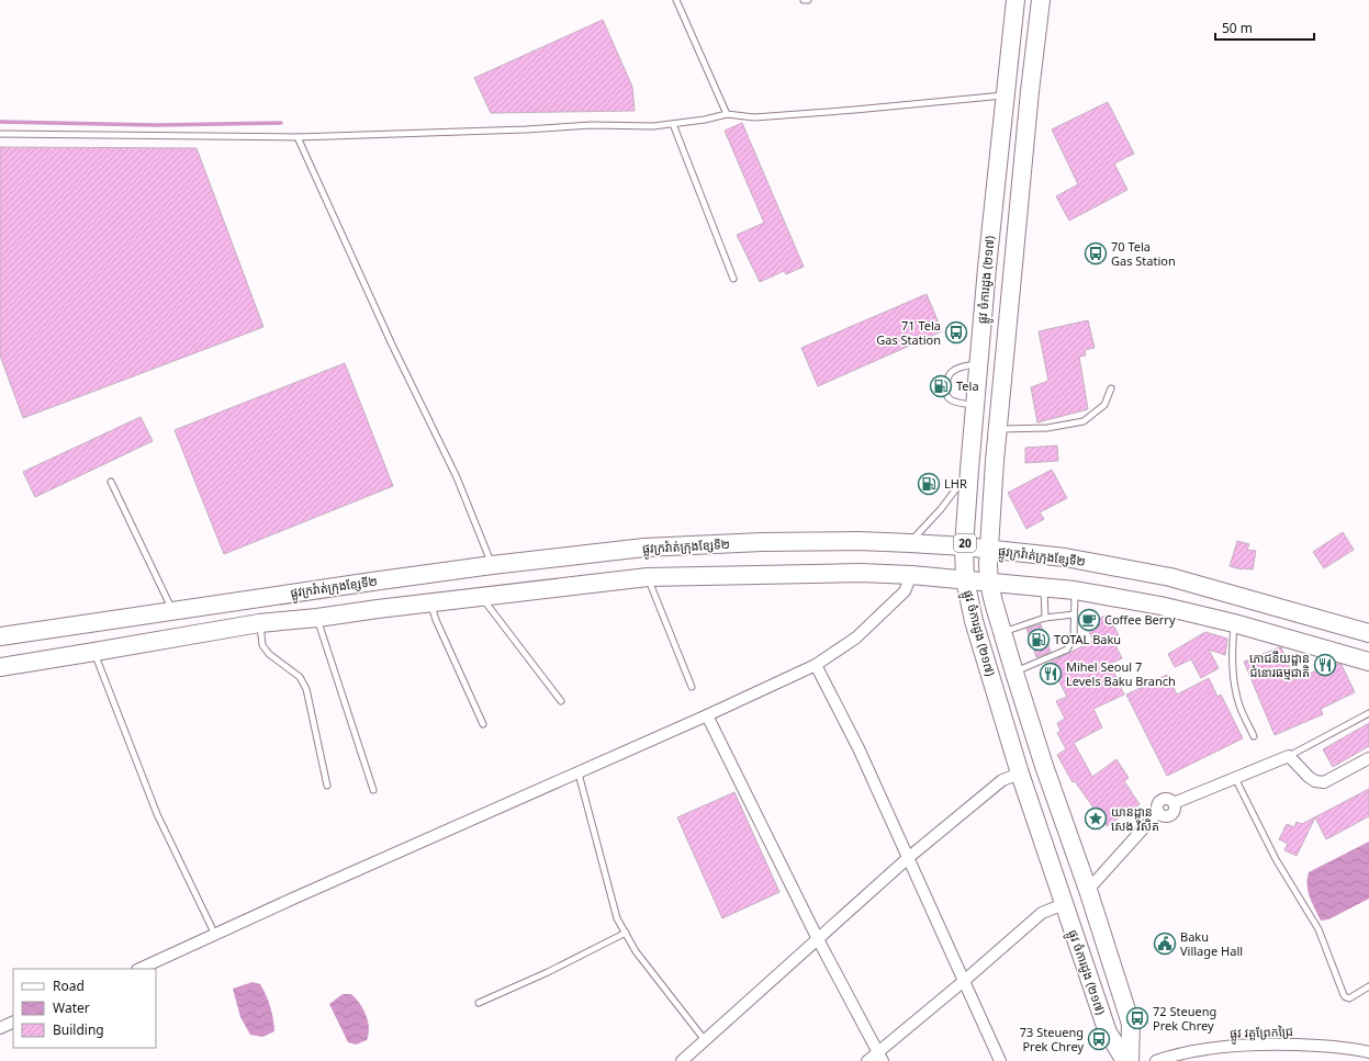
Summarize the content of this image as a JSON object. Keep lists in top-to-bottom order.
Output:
{
  "streets": {
    "main road": ["ផ្លូវ ចំការដូង (២១៧)", "20", "ផ្លូវក្រវ៉ាត់ក្រុងខ្សែទី២"],
    "street": ["ផ្លូវ វត្តព្រែកជ្រៃ"]
  },
  "crossings": [
    ["ផ្លូវ ចំការដូង (២១៧)", "ផ្លូវក្រវ៉ាត់ក្រុងខ្សែទី២"]
  ],
  "places": {
    "bus stop": [
      "70 Tela Gas Station",
      "71 Tela Gas Station",
      "72 Steueng Prek Chrey",
      "73 Steueng Prek Chrey"
    ],
    "fuel station": ["Tela", "LHR", "TOTAL Baku"],
    "cafe": ["Coffee Berry"],
    "restaurant": ["ភោជនីយដ្ឋាន ជំនោរធម្មជាតិ", "Mihel Seoul 7 Levels Baku Branch"],
    "place": ["យានដ្ឋាន សេង វិសិត"],
    "public building": ["Baku Village Hall"]
  },
  "legend": ["Road", "Water", "Building"],
  "scale_bar": "50 m"
}
